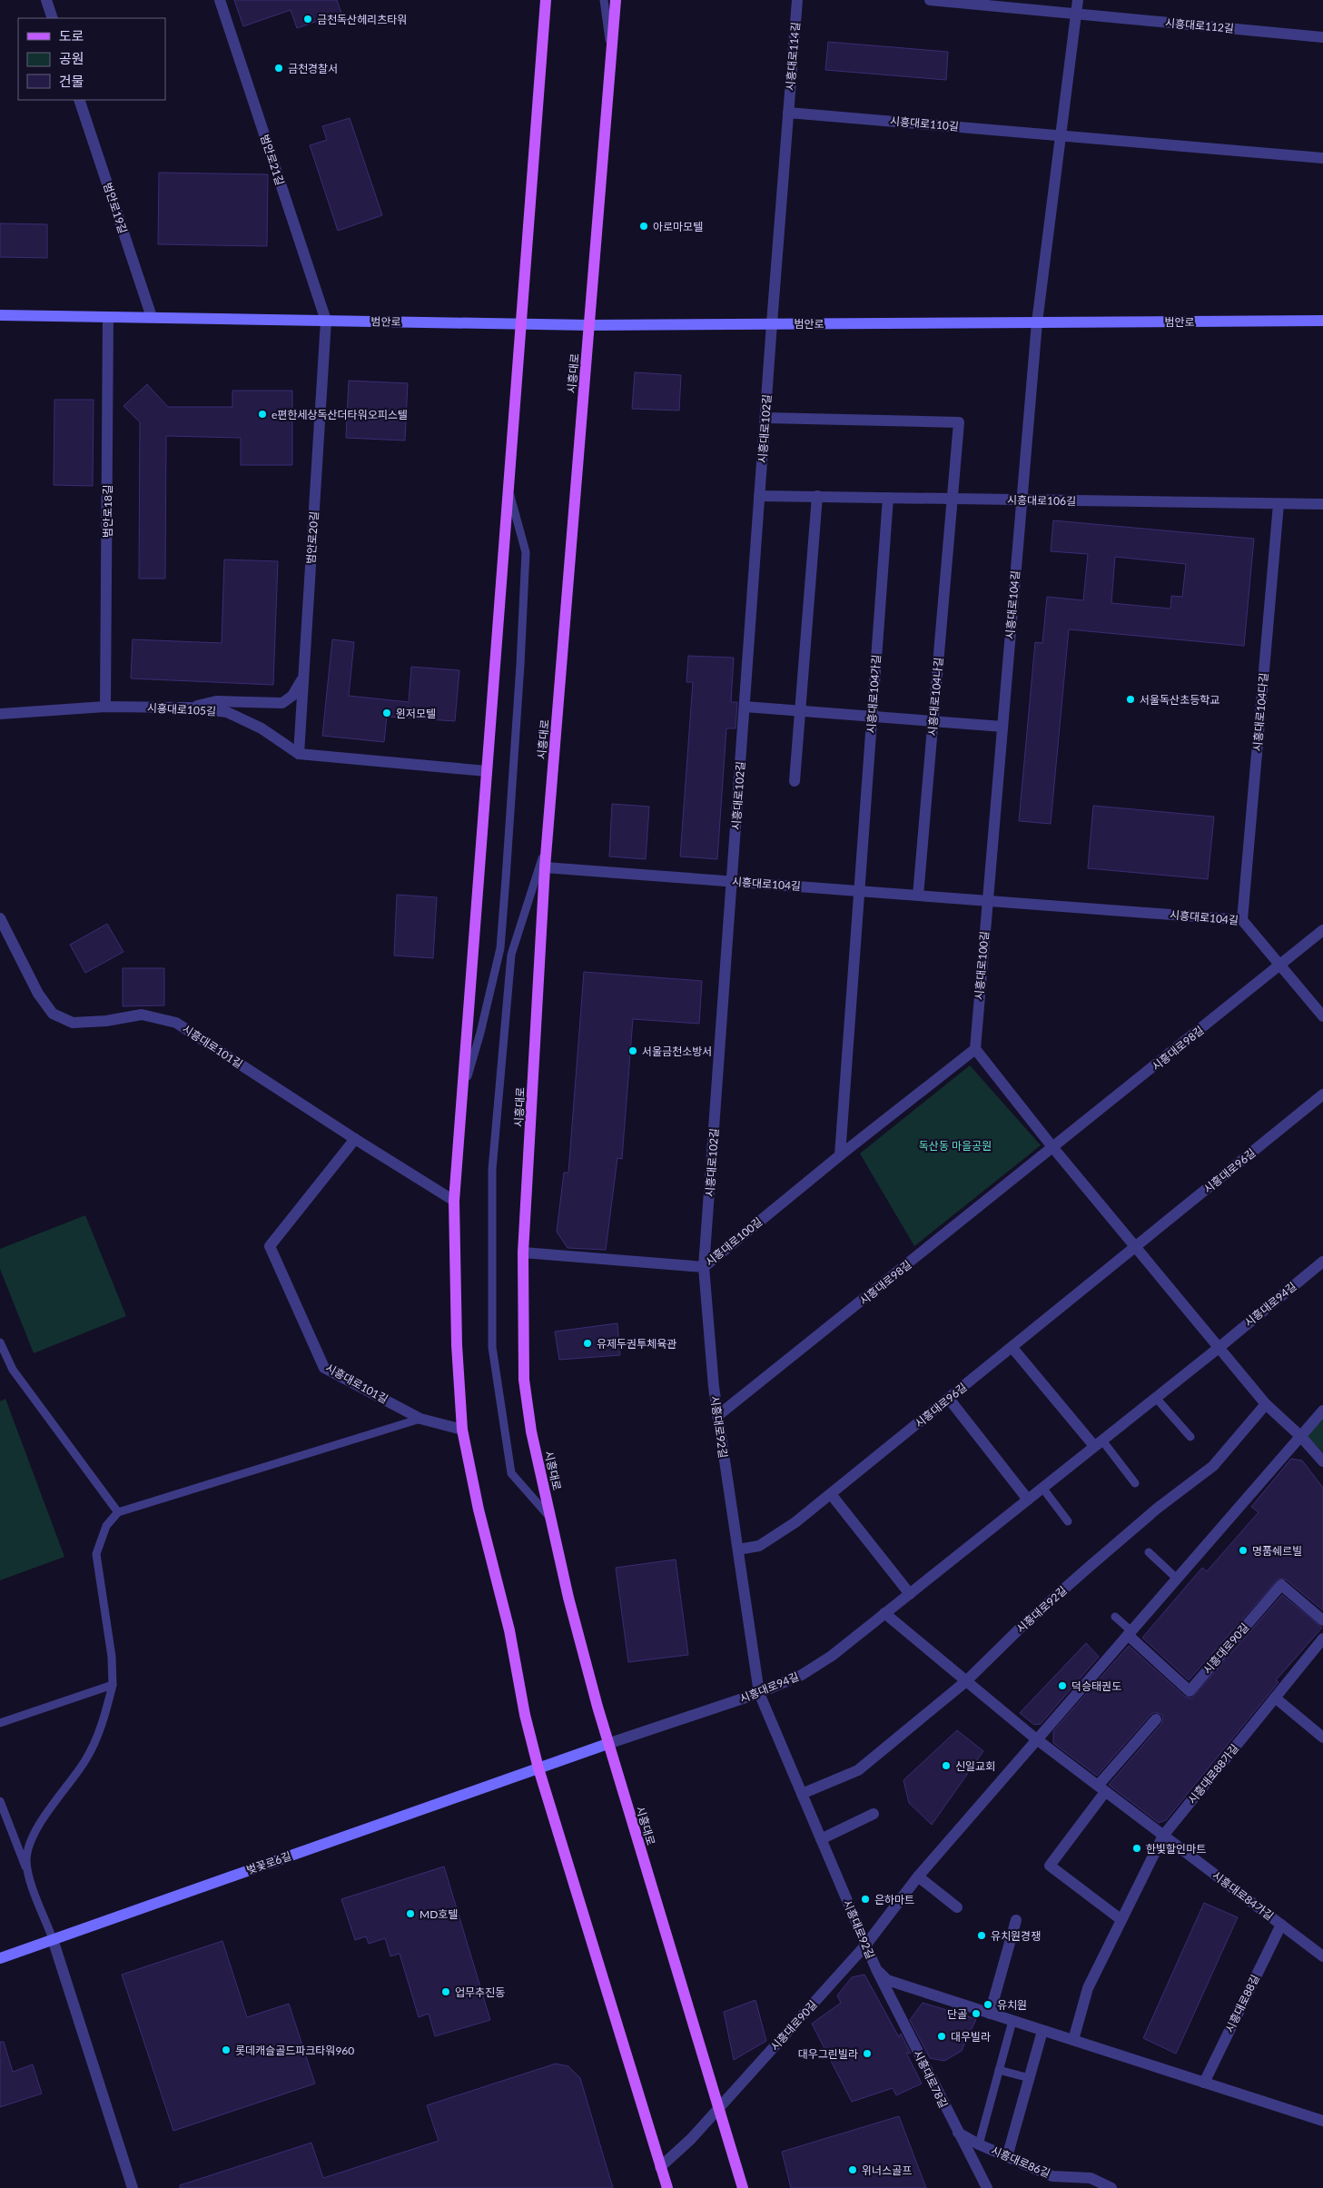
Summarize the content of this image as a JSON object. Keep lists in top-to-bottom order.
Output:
{
  "streets": {
    "main road": ["범안로", "시흥대로", "벚꽃로6길"],
    "street": [
      "시흥대로112길",
      "시흥대로114길",
      "시흥대로110길",
      "범안로21길",
      "범안로19길",
      "시흥대로102길",
      "시흥대로106길",
      "범안로18길",
      "범안로20길",
      "시흥대로104길",
      "시흥대로104가길",
      "시흥대로104나길",
      "시흥대로105길",
      "시흥대로104다길",
      "시흥대로100길",
      "시흥대로101길",
      "시흥대로98길",
      "시흥대로96길",
      "시흥대로94길",
      "시흥대로92길",
      "시흥대로90길",
      "시흥대로88가길",
      "시흥대로84가길",
      "시흥대로88길",
      "시흥대로78길",
      "시흥대로86길"
    ]
  },
  "crossings": [
    ["시흥대로114길", "시흥대로110길"],
    ["범안로21길", "범안로"],
    ["범안로21길", "범안로20길"],
    ["범안로19길", "범안로"],
    ["범안로", "시흥대로"],
    ["범안로", "시흥대로102길"],
    ["범안로", "범안로18길"],
    ["범안로", "범안로20길"],
    ["시흥대로", "시흥대로104길"],
    ["시흥대로", "시흥대로100길"],
    ["시흥대로", "시흥대로94길"],
    ["시흥대로", "시흥대로90길"],
    ["시흥대로", "벚꽃로6길"],
    ["시흥대로102길", "시흥대로106길"],
    ["시흥대로102길", "시흥대로104길"],
    ["시흥대로102길", "시흥대로104나길"],
    ["시흥대로102길", "시흥대로100길"],
    ["시흥대로102길", "시흥대로92길"],
    ["시흥대로106길", "시흥대로104길"],
    ["시흥대로106길", "시흥대로104가길"],
    ["시흥대로106길", "시흥대로104나길"],
    ["시흥대로106길", "시흥대로104다길"],
    ["범안로18길", "시흥대로105길"],
    ["범안로20길", "시흥대로105길"],
    ["시흥대로104길", "시흥대로104가길"],
    ["시흥대로104길", "시흥대로104나길"],
    ["시흥대로104길", "시흥대로104다길"],
    ["시흥대로104길", "시흥대로100길"],
    ["시흥대로104길", "시흥대로98길"],
    ["시흥대로100길", "시흥대로92길"],
    ["시흥대로98길", "시흥대로92길"],
    ["시흥대로96길", "시흥대로92길"],
    ["시흥대로94길", "시흥대로92길"],
    ["시흥대로94길", "벚꽃로6길"],
    ["시흥대로92길", "시흥대로90길"],
    ["시흥대로92길", "시흥대로78길"],
    ["시흥대로88가길", "시흥대로84가길"],
    ["시흥대로84가길", "시흥대로88길"],
    ["시흥대로78길", "시흥대로86길"]
  ],
  "parks": ["독산동 마을공원"],
  "places": [
    "금천독산헤리츠타워",
    "금천경찰서",
    "아로마모텔",
    "e편한세상독산더타워오피스텔",
    "서울독산초등학교",
    "윈저모텔",
    "서울금천소방서",
    "유제두권투체육관",
    "명품쉐르빌",
    "덕승태권도",
    "신일교회",
    "한빛할인마트",
    "은하마트",
    "MD호텔",
    "유치원경쟁",
    "업무추진동",
    "유치원",
    "단골",
    "대우빌라",
    "롯데캐슬골드파크타워960",
    "대우그린빌라",
    "위너스골프"
  ],
  "legend": ["도로", "공원", "건물"]
}
